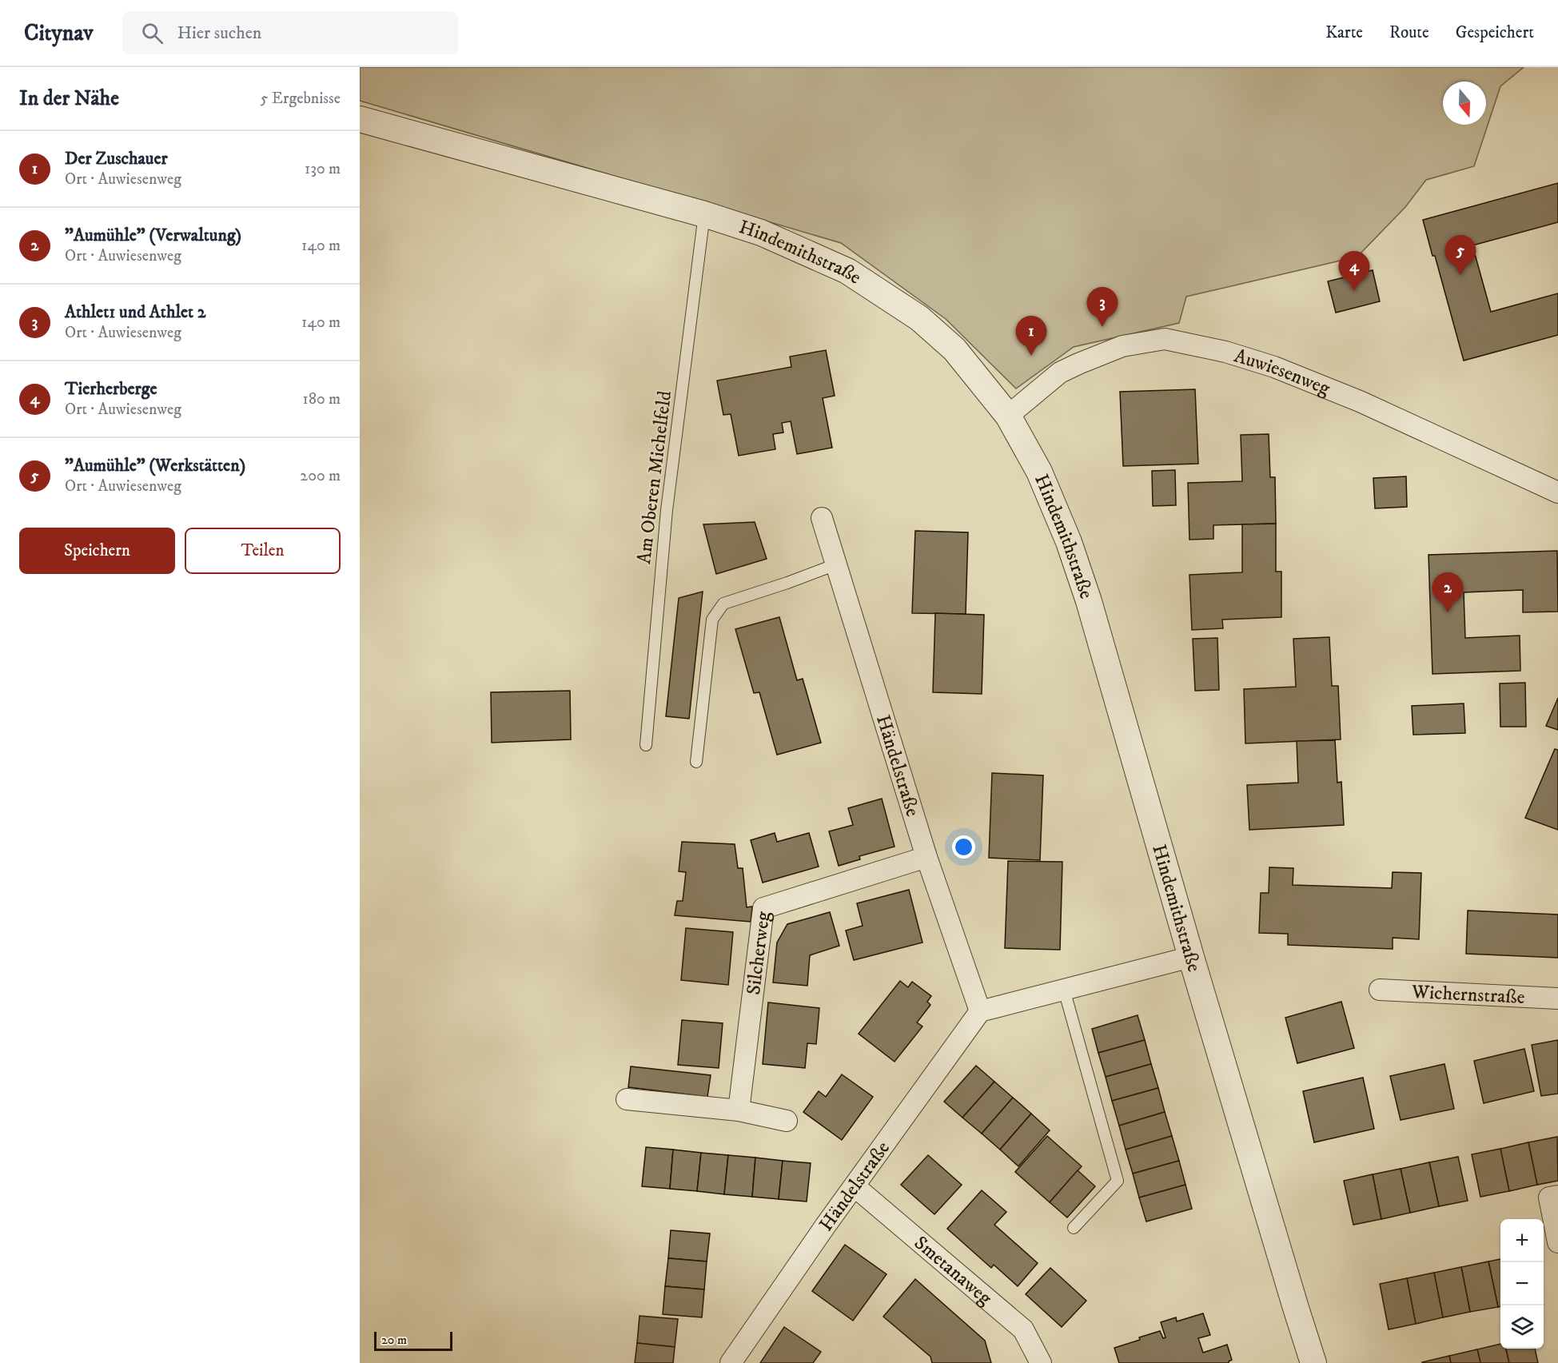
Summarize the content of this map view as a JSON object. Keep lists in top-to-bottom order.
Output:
{
  "streets": {
    "street": [
      "Hindemithstraße",
      "Auwiesenweg",
      "Händelstraße",
      "Silcherweg",
      "Wichernstraße",
      "Smetanaweg"
    ],
    "lane": ["Am Oberen Michelfeld"]
  },
  "crossings": [
    ["Hindemithstraße", "Auwiesenweg"],
    ["Hindemithstraße", "Am Oberen Michelfeld"],
    ["Händelstraße", "Silcherweg"],
    ["Händelstraße", "Smetanaweg"]
  ],
  "scale_bar": "20 m",
  "north": "bottom",
  "page": {
    "header": "Citynav",
    "search": "Hier suchen",
    "nav": ["Karte", "Route", "Gespeichert"],
    "heading": ["In der Nähe", "5 Ergebnisse"],
    "list": [
      {
        "mark": "1",
        "name": "Der Zuschauer",
        "note": "Ort · Auwiesenweg",
        "value": "130 m"
      },
      {
        "mark": "2",
        "name": "\"Aumühle\" (Verwaltung)",
        "note": "Ort · Auwiesenweg",
        "value": "140 m"
      },
      {
        "mark": "3",
        "name": "Athlet1 und Athlet 2",
        "note": "Ort · Auwiesenweg",
        "value": "140 m"
      },
      {
        "mark": "4",
        "name": "Tierherberge",
        "note": "Ort · Auwiesenweg",
        "value": "180 m"
      },
      {
        "mark": "5",
        "name": "\"Aumühle\" (Werkstätten)",
        "note": "Ort · Auwiesenweg",
        "value": "200 m"
      }
    ],
    "pins": [
      "5",
      "4",
      "3",
      "1",
      "2"
    ],
    "buttons": ["Speichern", "Teilen"],
    "map_buttons": ["+", "−"],
    "scale": "20 m"
  }
}
